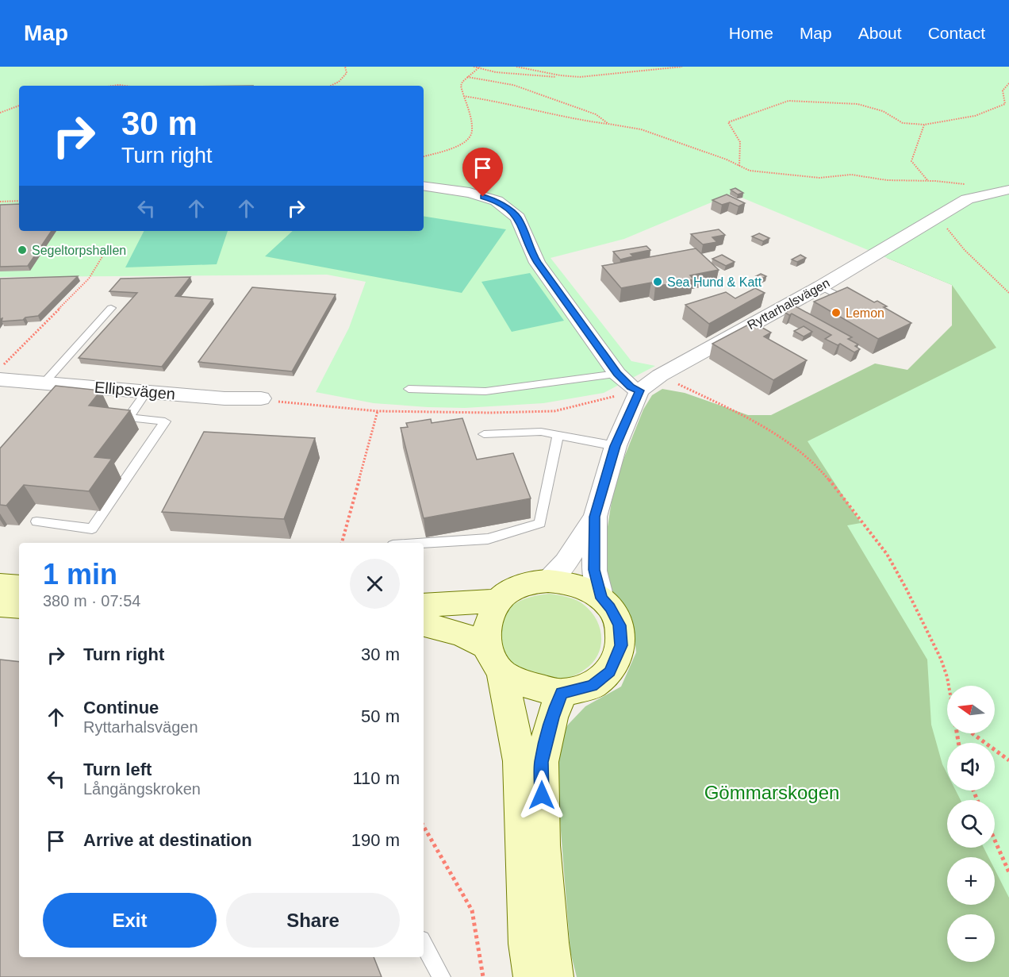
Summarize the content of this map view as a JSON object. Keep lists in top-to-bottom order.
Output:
{
  "streets": {
    "street": ["Ryttarhalsvägen", "Ellipsvägen"]
  },
  "parks": ["Gömmarskogen"],
  "places": ["Segeltorpshallen", "Sea Hund & Katt", "Lemon"],
  "north": "left",
  "page": {
    "header": "Map",
    "nav": [
      "Home",
      "Map",
      "About",
      "Contact"
    ],
    "turn": ["30 m", "Turn right"],
    "heading": ["1 min", "380 m · 07:54"],
    "list": [
      {
        "name": "Turn right",
        "value": "30 m"
      },
      {
        "name": "Continue",
        "note": "Ryttarhalsvägen",
        "value": "50 m"
      },
      {
        "name": "Turn left",
        "note": "Långängskroken",
        "value": "110 m"
      },
      {
        "name": "Arrive at destination",
        "value": "190 m"
      }
    ],
    "map_buttons": ["+", "−"],
    "buttons": ["Exit", "Share"]
  }
}
